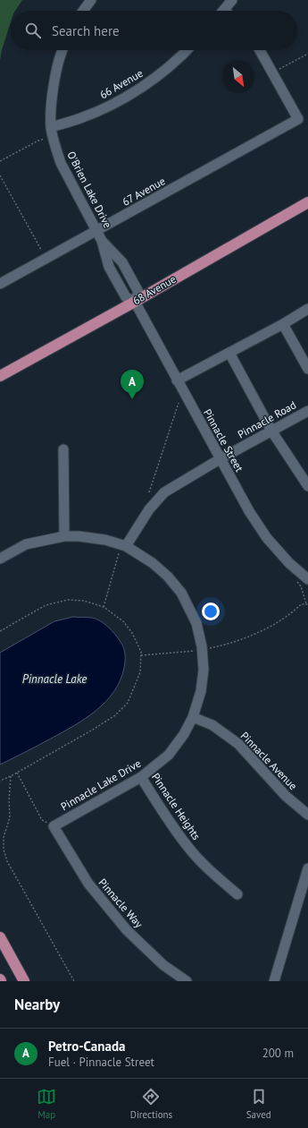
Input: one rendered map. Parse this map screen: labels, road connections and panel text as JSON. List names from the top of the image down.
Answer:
{
  "streets": {
    "main road": ["68 Avenue"],
    "street": [
      "66 Avenue",
      "O'Brien Lake Drive",
      "67 Avenue",
      "Pinnacle Road",
      "Pinnacle Street",
      "Pinnacle Avenue",
      "Pinnacle Lake Drive",
      "Pinnacle Heights",
      "Pinnacle Way"
    ]
  },
  "crossings": [
    ["66 Avenue", "O'Brien Lake Drive"],
    ["O'Brien Lake Drive", "67 Avenue"],
    ["O'Brien Lake Drive", "68 Avenue"],
    ["O'Brien Lake Drive", "Pinnacle Street"],
    ["68 Avenue", "Pinnacle Street"],
    ["Pinnacle Road", "Pinnacle Street"],
    ["Pinnacle Road", "Pinnacle Lake Drive"],
    ["Pinnacle Avenue", "Pinnacle Lake Drive"],
    ["Pinnacle Lake Drive", "Pinnacle Heights"],
    ["Pinnacle Lake Drive", "Pinnacle Way"]
  ],
  "water": ["Pinnacle Lake"],
  "north": "bottom right",
  "page": {
    "search": "Search here",
    "pins": "A",
    "heading": "Nearby",
    "list": [
      {
        "mark": "A",
        "name": "Petro-Canada",
        "note": "Fuel · Pinnacle Street",
        "value": "200 m"
      }
    ],
    "nav": ["Map", "Directions", "Saved"]
  }
}
